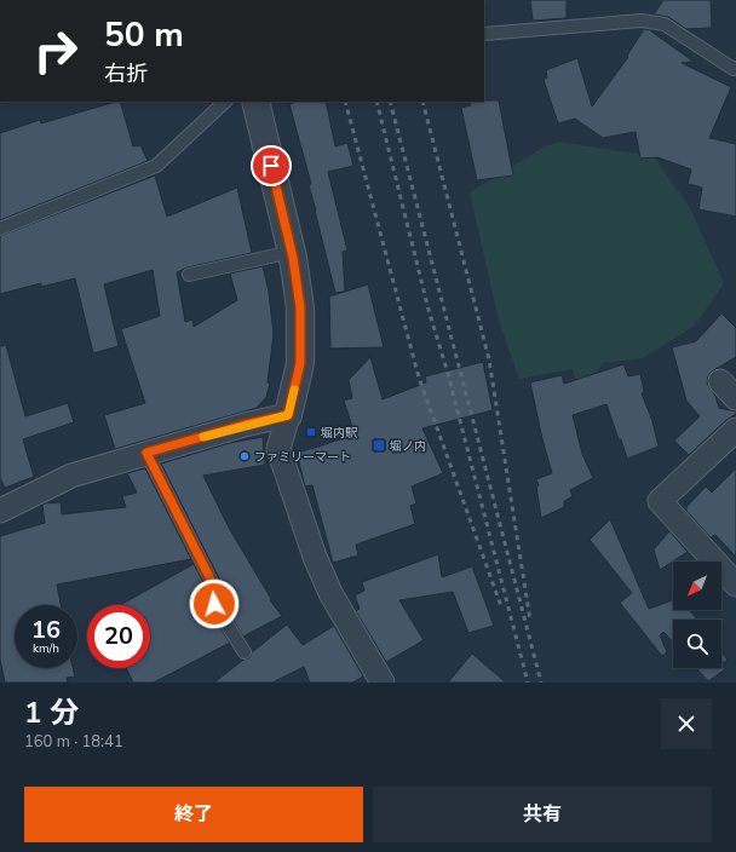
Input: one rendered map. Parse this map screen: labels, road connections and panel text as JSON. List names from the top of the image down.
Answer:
{
  "places": {
    "transit": ["堀内駅", "堀ノ内"],
    "other": ["ファミリーマート"]
  },
  "north": "bottom left",
  "page": {
    "turn": ["50 m", "右折"],
    "speed": "16 km/h",
    "limit": "20",
    "heading": ["1 分", "160 m · 18:41"],
    "buttons": ["終了", "共有"]
  }
}
